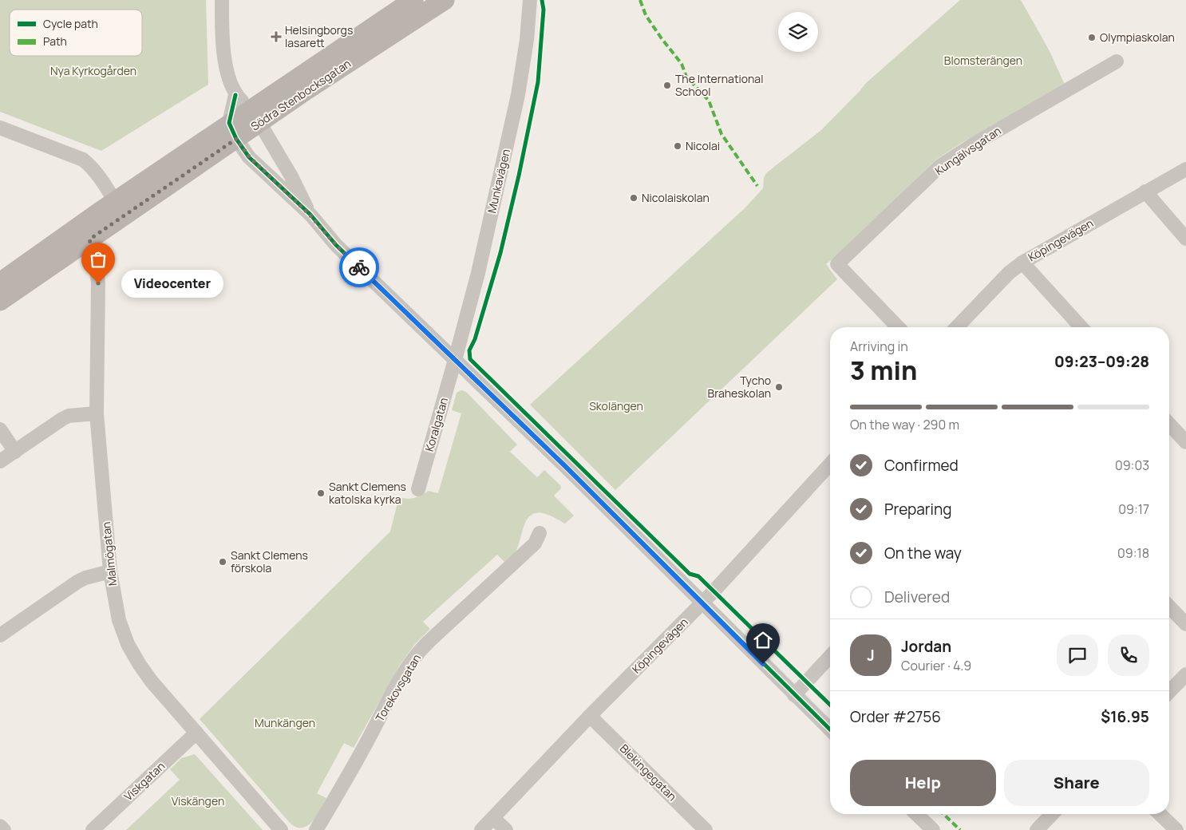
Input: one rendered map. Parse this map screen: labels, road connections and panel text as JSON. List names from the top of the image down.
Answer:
{
  "streets": {
    "main road": ["Södra Stenbocksgatan"],
    "street": [
      "Kungälvsgatan",
      "Munkavägen",
      "Köpingevägen",
      "Koralgatan",
      "Malmögatan",
      "Torekovsgatan",
      "Blekingegatan",
      "Viskgatan"
    ]
  },
  "crossings": [
    ["Södra Stenbocksgatan", "Malmögatan"],
    ["Munkavägen", "Koralgatan"],
    ["Köpingevägen", "Blekingegatan"],
    ["Malmögatan", "Viskgatan"]
  ],
  "parks": [
    "Blomsterängen",
    "Nya Kyrkogården",
    "Skolängen",
    "Munkängen",
    "Viskängen"
  ],
  "places": {
    "health": ["Helsingborgs lasarett"],
    "other": [
      "Olympiaskolan",
      "The International School",
      "Nicolai",
      "Nicolaiskolan",
      "Videocenter",
      "Tycho Braheskolan",
      "Sankt Clemens katolska kyrka",
      "Sankt Clemens förskola"
    ]
  },
  "legend": ["Cycle path", "Path"],
  "page": {
    "bubble": "Videocenter",
    "heading": ["3 min", "Arriving in", "09:23–09:28"],
    "panel": [
      "Jordan",
      "Courier · 4.9",
      "Order #2756",
      "$16.95"
    ],
    "bar": "On the way · 290 m",
    "list": [
      ["Confirmed", "09:03"],
      ["Preparing", "09:17"],
      ["On the way", "09:18"],
      "Delivered"
    ],
    "round": "J",
    "buttons": ["Help", "Share"]
  }
}
